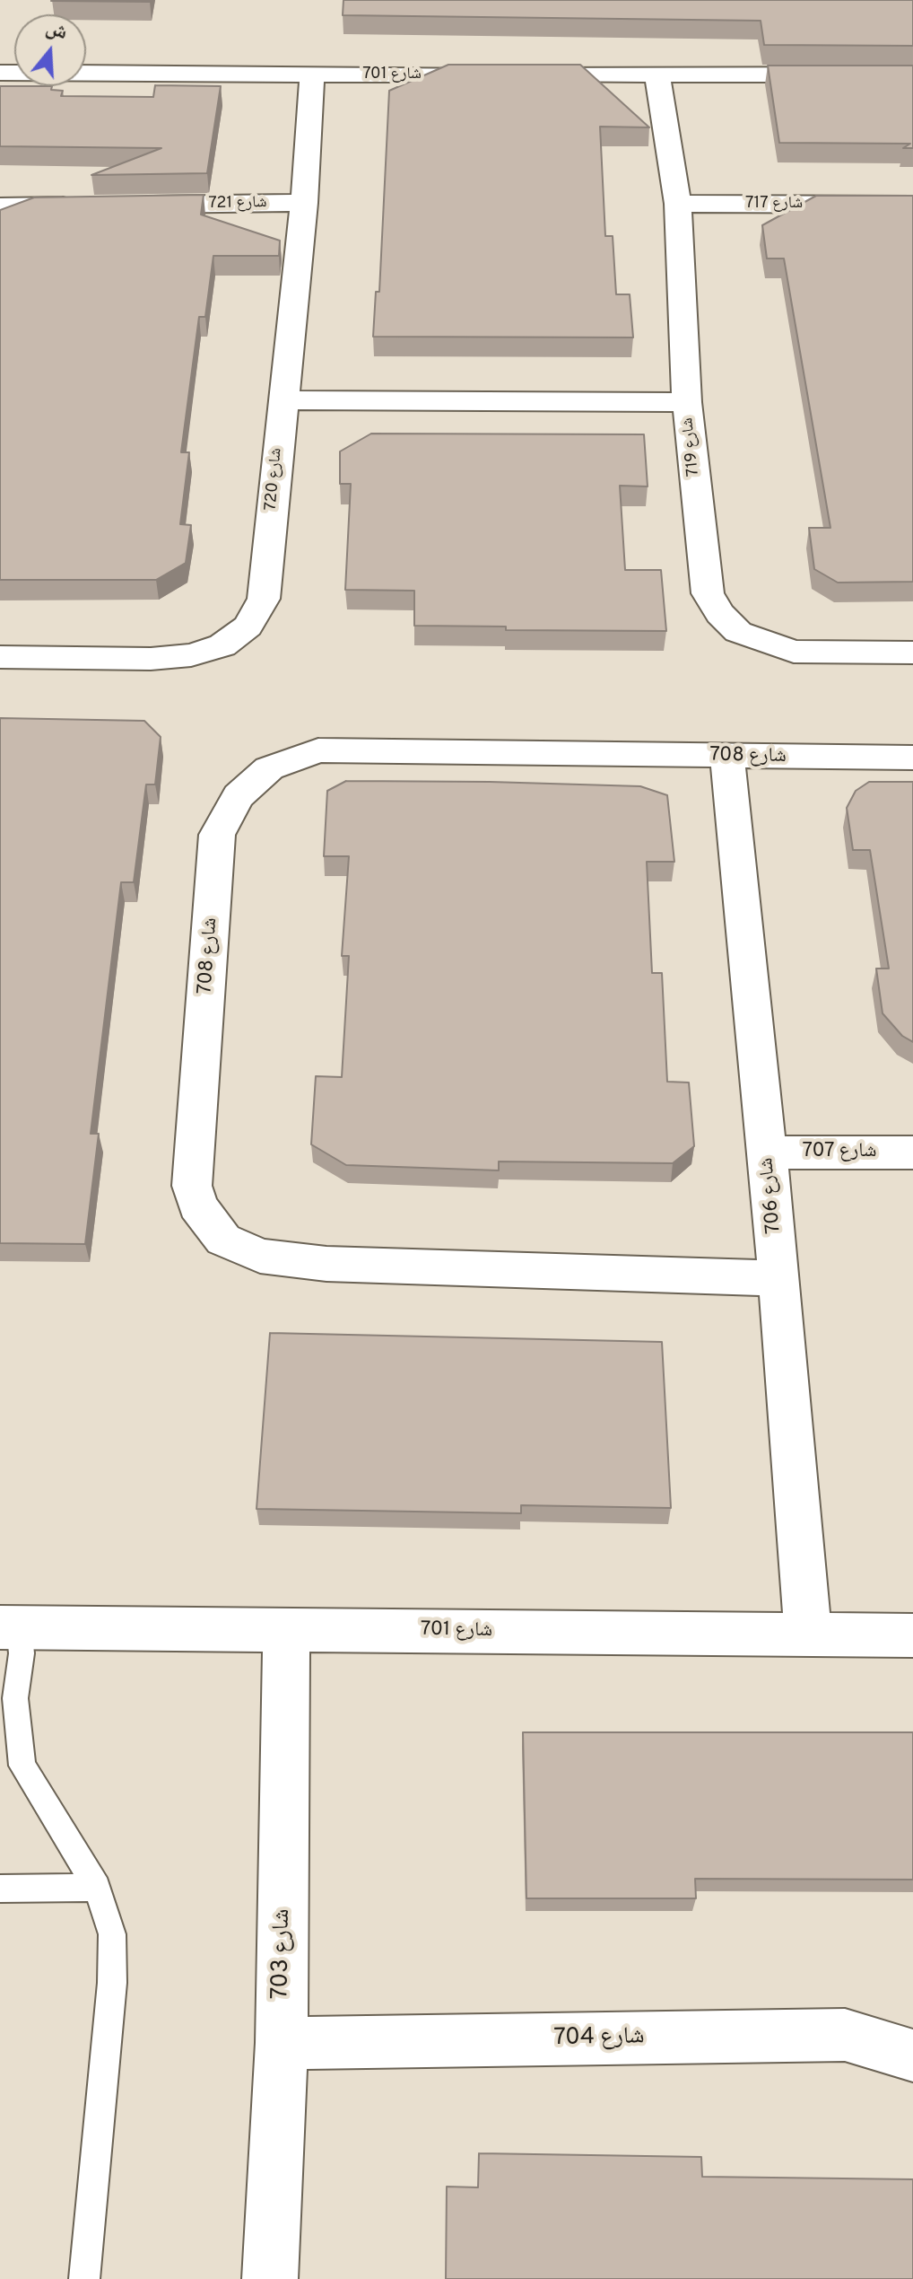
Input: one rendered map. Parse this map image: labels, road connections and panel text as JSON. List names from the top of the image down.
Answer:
{
  "streets": {
    "street": [
      "شارع 701",
      "شارع 721",
      "شارع 717",
      "شارع 719",
      "شارع 720",
      "شارع 708",
      "شارع 707",
      "شارع 706",
      "شارع 703",
      "شارع 704"
    ]
  },
  "crossings": [
    ["شارع 701", "شارع 719"],
    ["شارع 701", "شارع 720"],
    ["شارع 701", "شارع 706"],
    ["شارع 701", "شارع 703"],
    ["شارع 721", "شارع 720"],
    ["شارع 717", "شارع 719"],
    ["شارع 708", "شارع 706"],
    ["شارع 707", "شارع 706"],
    ["شارع 703", "شارع 704"]
  ],
  "north": "top"
}
